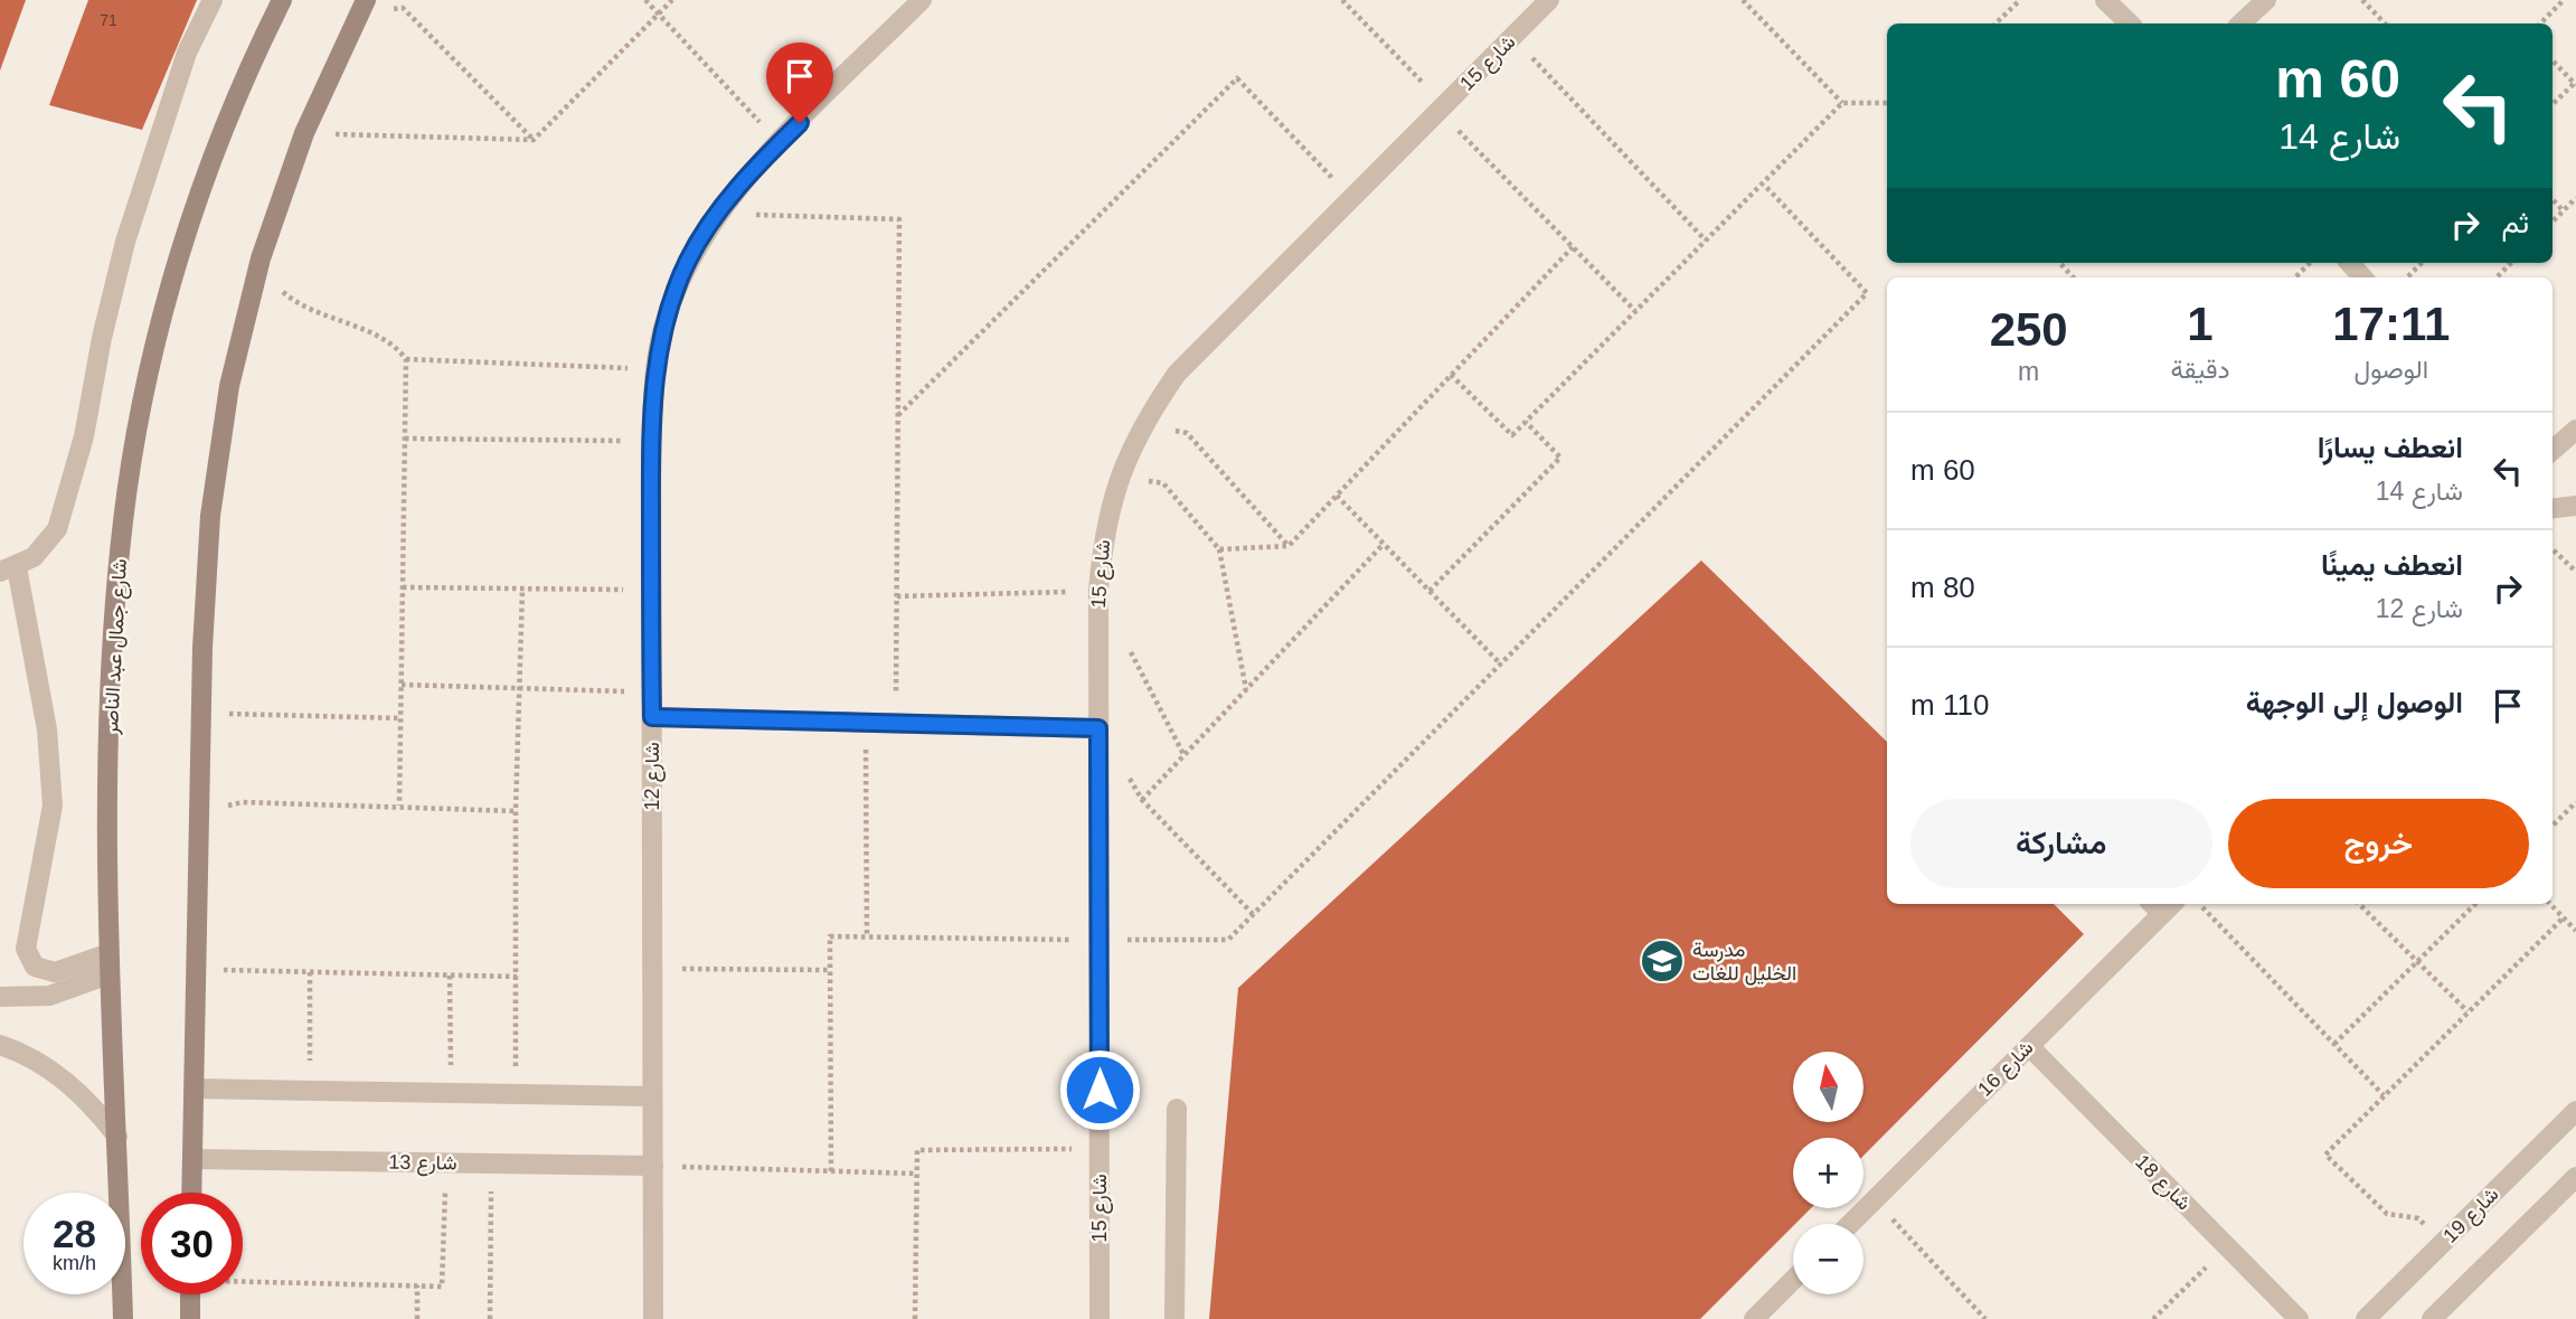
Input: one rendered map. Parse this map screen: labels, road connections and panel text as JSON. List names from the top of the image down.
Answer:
{
  "streets": {
    "main road": ["شارع جمال عبد الناصر"],
    "street": [
      "شارع 15",
      "شارع 12",
      "شارع 16",
      "شارع 13",
      "شارع 18",
      "شارع 19"
    ]
  },
  "crossings": [
    ["شارع 12", "شارع 13"],
    ["شارع 16", "شارع 18"]
  ],
  "places": {
    "school or university": ["مدرسة الخليل للغات"]
  },
  "house_numbers": ["71"],
  "north": "top",
  "page": {
    "turn": ["60 m", "شارع 14"],
    "then": "ثم",
    "eta": [
      "17:11",
      "الوصول",
      "1",
      "دقيقة",
      "250",
      "m"
    ],
    "list": [
      {
        "name": "انعطف يسارًا",
        "note": "شارع 14",
        "value": "60 m"
      },
      {
        "name": "انعطف يمينًا",
        "note": "شارع 12",
        "value": "80 m"
      },
      {
        "name": "الوصول إلى الوجهة",
        "value": "110 m"
      }
    ],
    "buttons": ["خروج", "مشاركة"],
    "map_buttons": ["+", "−"],
    "speed": "28 km/h",
    "limit": "30"
  }
}
